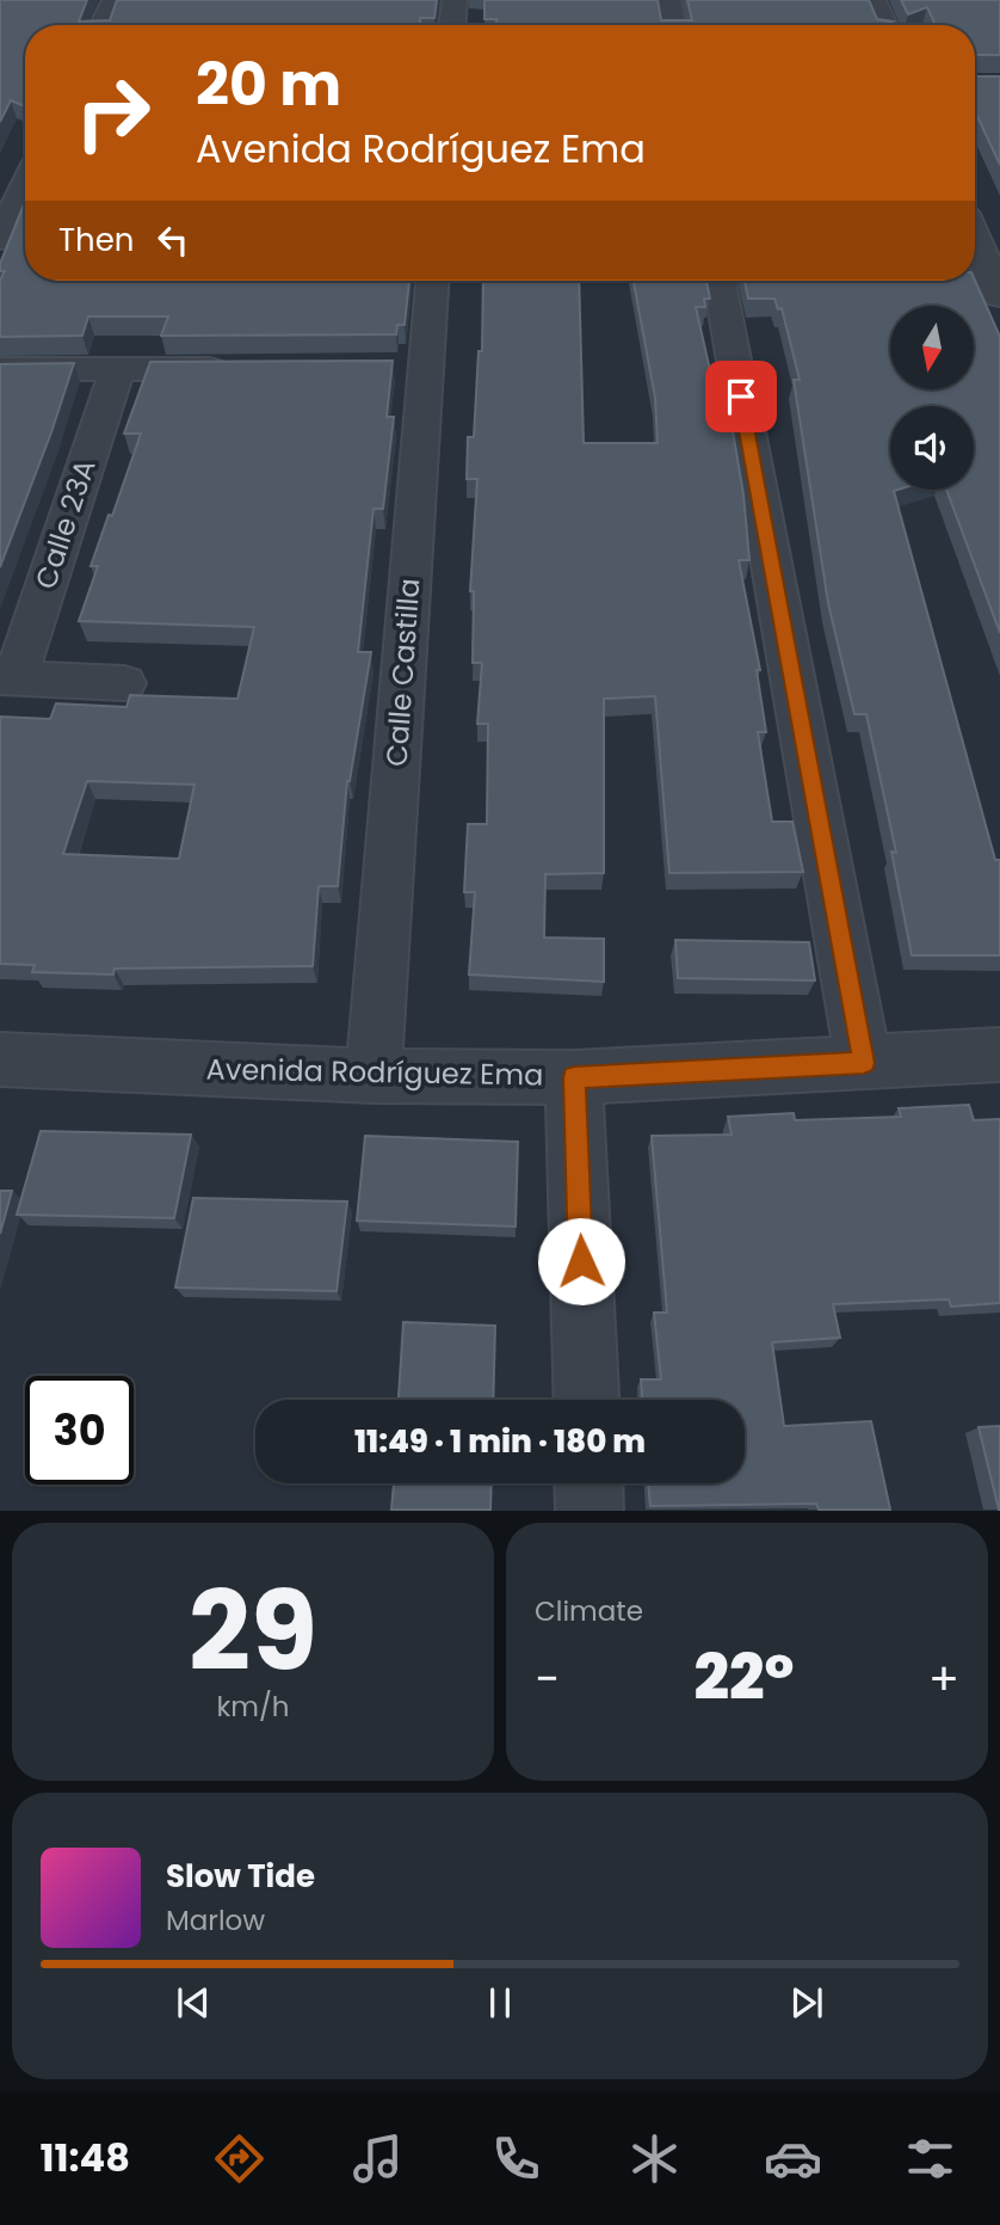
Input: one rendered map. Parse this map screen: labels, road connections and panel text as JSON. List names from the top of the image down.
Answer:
{
  "streets": {
    "street": ["Calle 23A", "Calle Castilla", "Avenida Rodríguez Ema"]
  },
  "crossings": [
    ["Calle Castilla", "Avenida Rodríguez Ema"]
  ],
  "north": "bottom",
  "page": {
    "turn": ["20 m", "Avenida Rodríguez Ema"],
    "then": "Then",
    "limit": "30",
    "trip": "11:49 · 1 min · 180 m",
    "tile": [
      ["29", "km/h"],
      "Climate"
    ],
    "heat": ["−", "22°", "+"],
    "song": ["Slow Tide", "Marlow"],
    "tabs": "11:48"
  }
}
